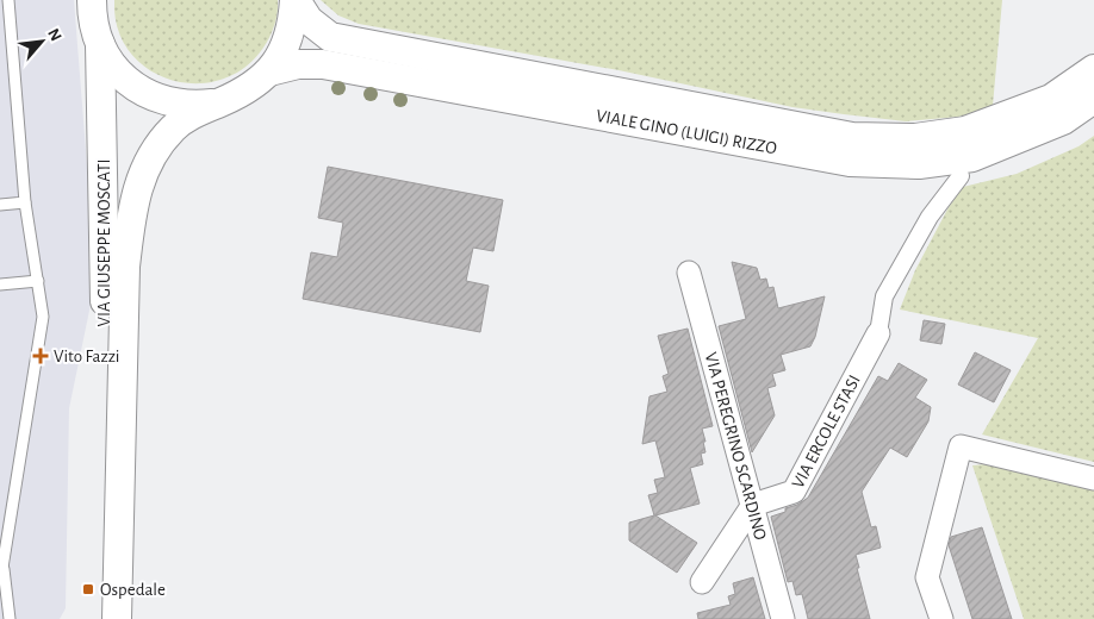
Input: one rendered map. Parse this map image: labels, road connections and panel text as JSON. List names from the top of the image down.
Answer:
{
  "streets": {
    "street": [
      "VIALE GINO (LUIGI) RIZZO",
      "VIA GIUSEPPE MOSCATI",
      "VIA ERCOLE STASI",
      "VIA PEREGRINO SCARDINO"
    ]
  },
  "crossings": [
    ["VIALE GINO (LUIGI) RIZZO", "VIA GIUSEPPE MOSCATI"],
    ["VIA ERCOLE STASI", "VIA PEREGRINO SCARDINO"]
  ],
  "places": {
    "health": ["Vito Fazzi"],
    "transit": ["Ospedale"]
  },
  "north": "top right"
}
